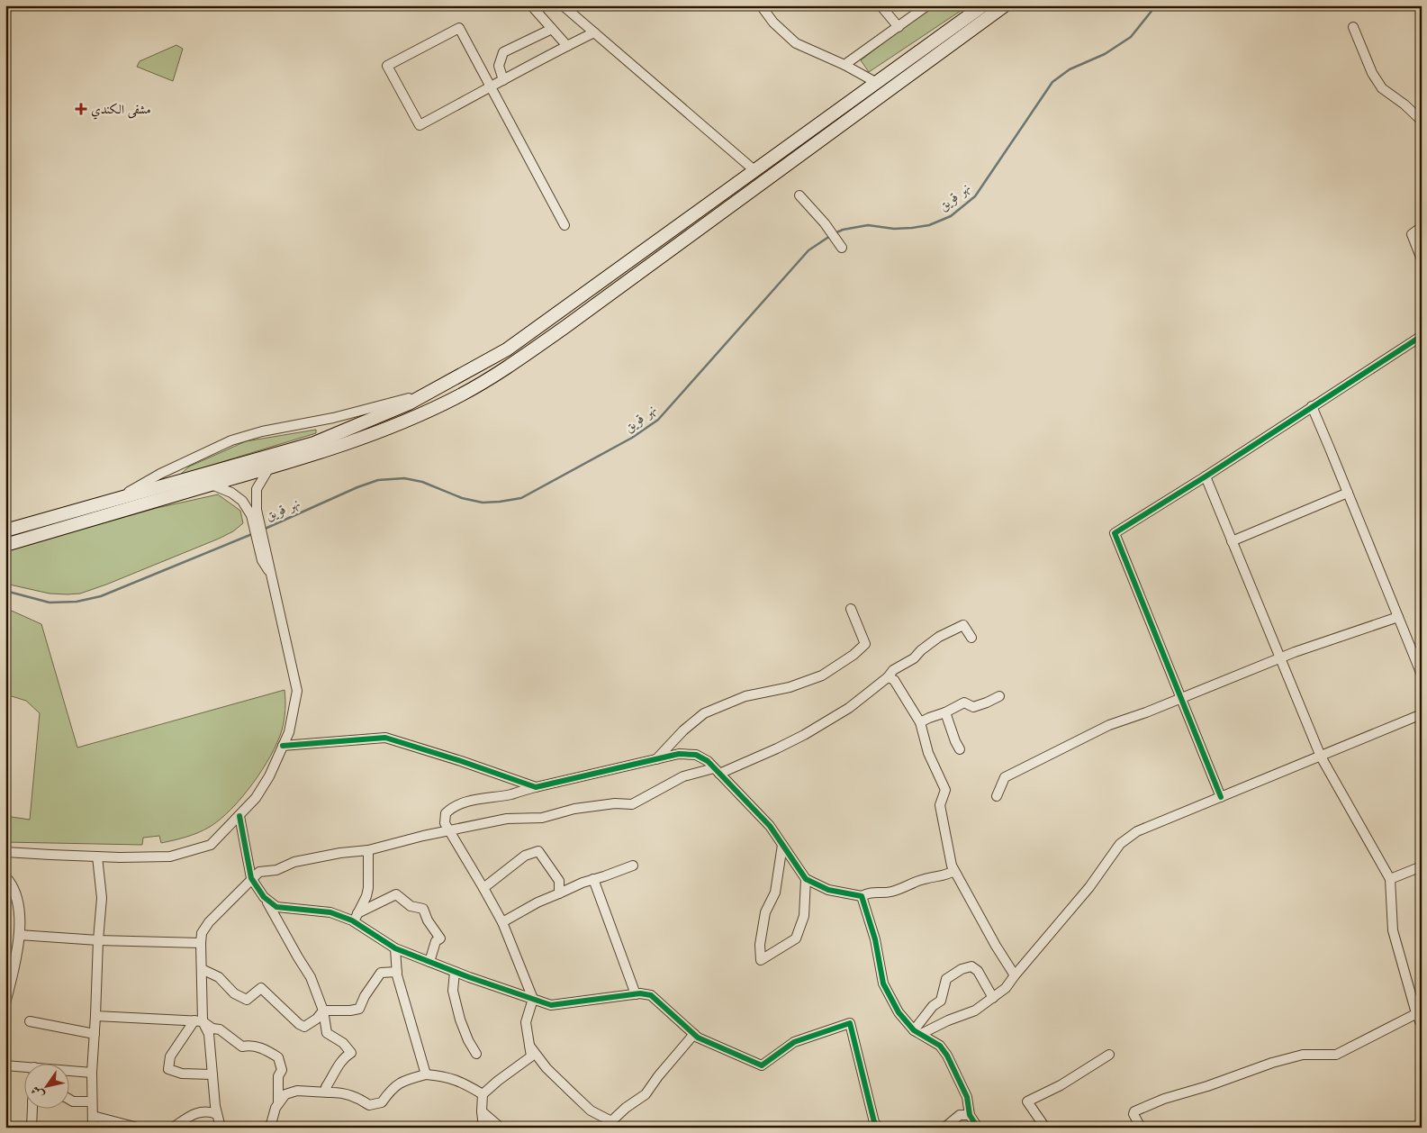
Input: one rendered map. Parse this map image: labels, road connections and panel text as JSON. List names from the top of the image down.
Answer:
{
  "water": ["نهر قويق"],
  "places": {
    "health": ["مشفى الكندي"]
  },
  "north": "bottom left"
}
